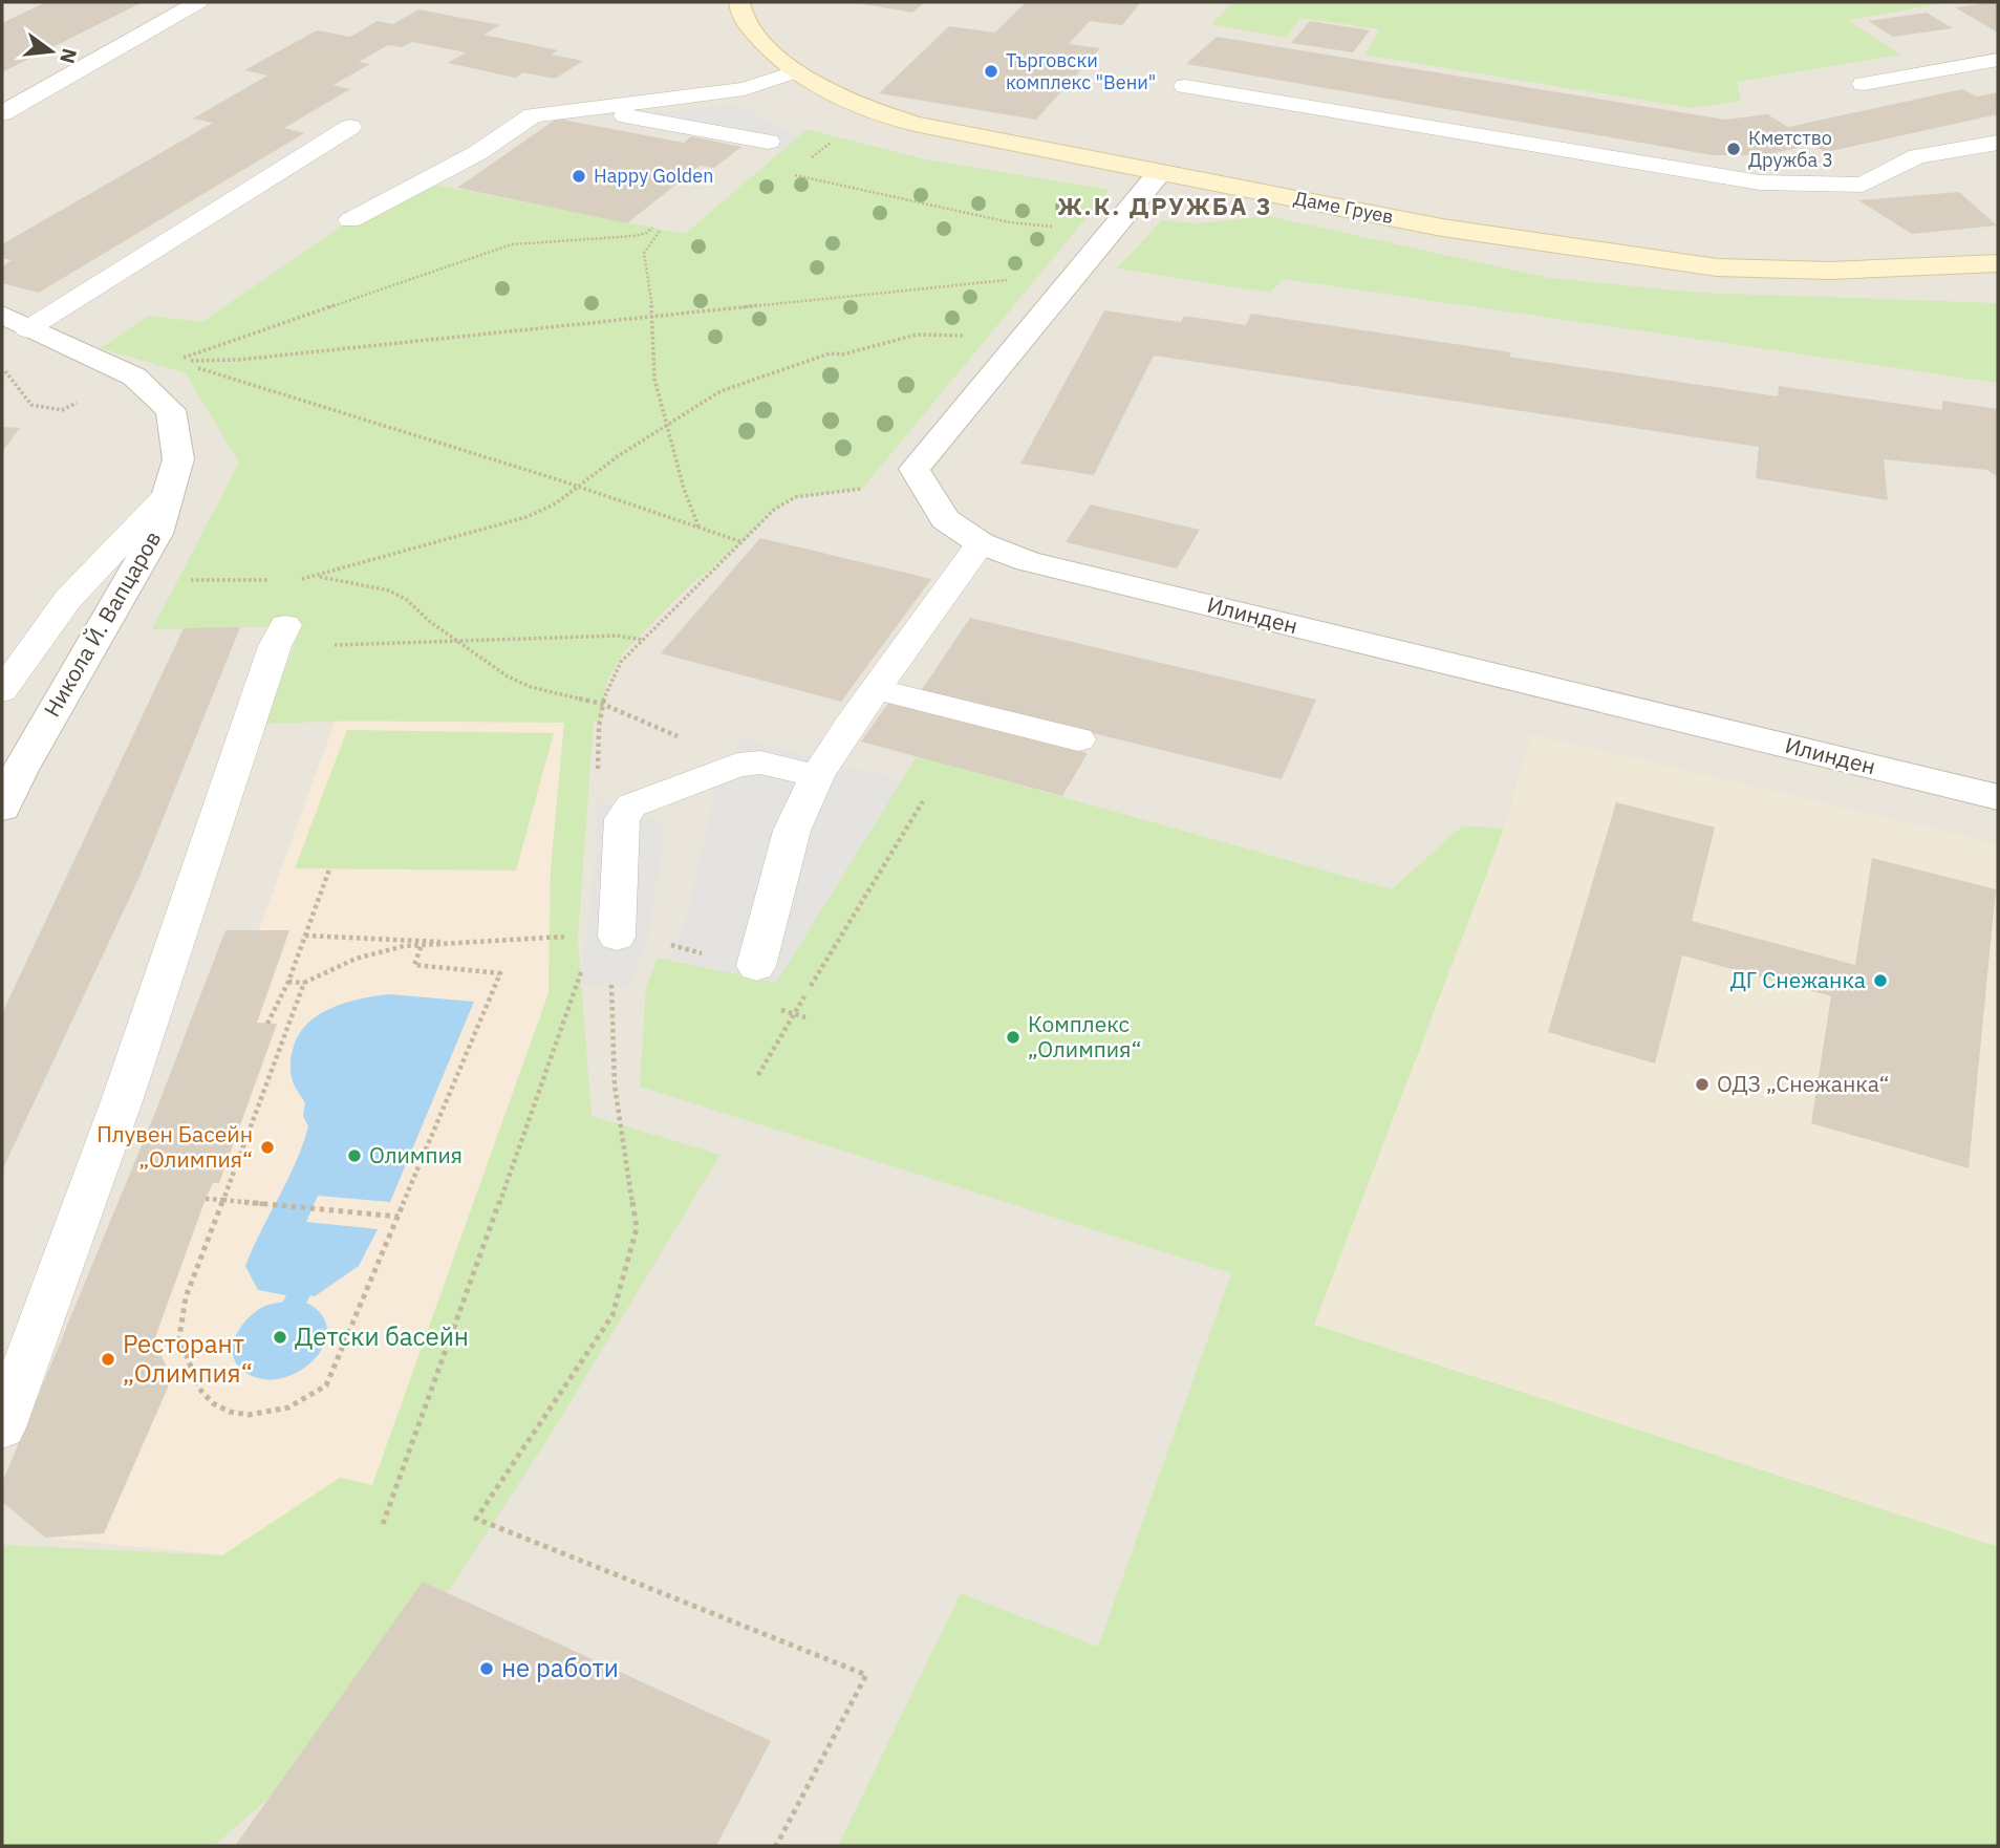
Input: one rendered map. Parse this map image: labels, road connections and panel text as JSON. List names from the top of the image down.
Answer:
{
  "streets": {
    "main road": ["Даме Груев"],
    "street": ["Илинден", "Никола Й. Вапцаров"]
  },
  "crossings": [
    ["Даме Груев", "Илинден"]
  ],
  "districts": ["Ж.К. ДРУЖБА 3"],
  "places": [
    "Търговски комплекс \"Вени\"",
    "Кметство Дружба 3",
    "Happy Golden",
    "ДГ Снежанка",
    "Комплекс „Олимпия“",
    "ОДЗ „Снежанка“",
    "Плувен Басейн „Олимпия“",
    "Олимпия",
    "Детски басейн",
    "Ресторант „Олимпия“",
    "не работи"
  ],
  "north": "right"
}
